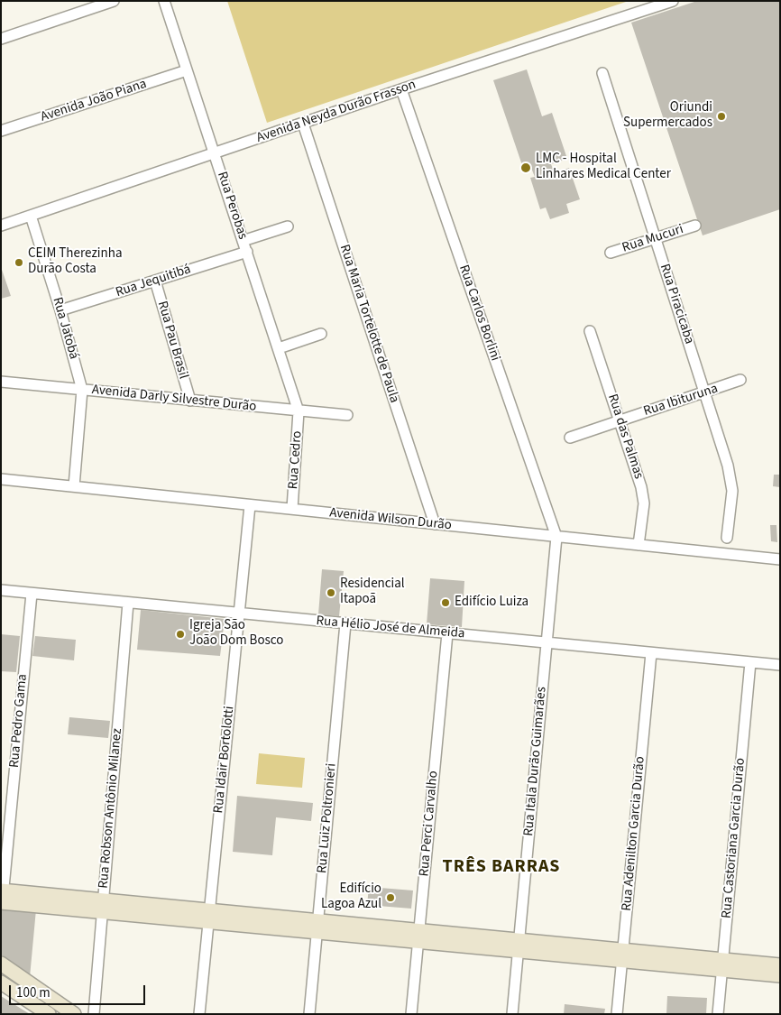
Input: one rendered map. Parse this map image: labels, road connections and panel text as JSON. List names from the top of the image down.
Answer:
{
  "streets": {
    "street": [
      "Avenida João Piana",
      "Avenida Neyda Durão Frasson",
      "Rua Perobas",
      "Rua Mucuri",
      "Rua Jequitibá",
      "Rua Piracicaba",
      "Rua Carlos Borlini",
      "Rua Maria Tortelotte de Paula",
      "Rua Jatobá",
      "Rua Pau Brasil",
      "Avenida Darly Silvestre Durão",
      "Rua Ibituruna",
      "Rua das Palmas",
      "Rua Cedro",
      "Avenida Wilson Durão",
      "Rua Hélio José de Almeida",
      "Rua Pedro Gama",
      "Rua Idair Bortolotti",
      "Rua Itala Durão Guimarães",
      "Rua Robson Antônio Milanez",
      "Rua Luiz Poltronieri",
      "Rua Perci Carvalho",
      "Rua Adenilton Garcia Durão",
      "Rua Castoriana Garcia Durão"
    ]
  },
  "crossings": [
    ["Avenida João Piana", "Rua Perobas"],
    ["Avenida Neyda Durão Frasson", "Rua Perobas"],
    ["Avenida Neyda Durão Frasson", "Rua Carlos Borlini"],
    ["Avenida Neyda Durão Frasson", "Rua Maria Tortelotte de Paula"],
    ["Avenida Neyda Durão Frasson", "Rua Jatobá"],
    ["Rua Perobas", "Rua Jequitibá"],
    ["Rua Perobas", "Avenida Darly Silvestre Durão"],
    ["Rua Perobas", "Rua Cedro"],
    ["Rua Mucuri", "Rua Piracicaba"],
    ["Rua Jequitibá", "Rua Jatobá"],
    ["Rua Jequitibá", "Rua Pau Brasil"],
    ["Rua Piracicaba", "Rua Ibituruna"],
    ["Rua Carlos Borlini", "Avenida Wilson Durão"],
    ["Rua Carlos Borlini", "Rua Itala Durão Guimarães"],
    ["Rua Maria Tortelotte de Paula", "Avenida Wilson Durão"],
    ["Rua Jatobá", "Avenida Darly Silvestre Durão"],
    ["Rua Pau Brasil", "Avenida Darly Silvestre Durão"],
    ["Avenida Darly Silvestre Durão", "Rua Cedro"],
    ["Rua Ibituruna", "Rua das Palmas"],
    ["Rua das Palmas", "Avenida Wilson Durão"],
    ["Rua Cedro", "Avenida Wilson Durão"],
    ["Avenida Wilson Durão", "Rua Idair Bortolotti"],
    ["Avenida Wilson Durão", "Rua Itala Durão Guimarães"],
    ["Rua Hélio José de Almeida", "Rua Pedro Gama"],
    ["Rua Hélio José de Almeida", "Rua Idair Bortolotti"],
    ["Rua Hélio José de Almeida", "Rua Itala Durão Guimarães"],
    ["Rua Hélio José de Almeida", "Rua Robson Antônio Milanez"],
    ["Rua Hélio José de Almeida", "Rua Luiz Poltronieri"],
    ["Rua Hélio José de Almeida", "Rua Perci Carvalho"],
    ["Rua Hélio José de Almeida", "Rua Adenilton Garcia Durão"],
    ["Rua Hélio José de Almeida", "Rua Castoriana Garcia Durão"]
  ],
  "districts": ["TRÊS BARRAS"],
  "places": [
    "Oriundi Supermercados",
    "LMC - Hospital Linhares Medical Center",
    "CEIM Therezinha Durão Costa",
    "Residencial Itapoã",
    "Edifício Luiza",
    "Igreja São João Dom Bosco",
    "Edifício Lagoa Azul"
  ],
  "scale_bar": "100 m"
}
